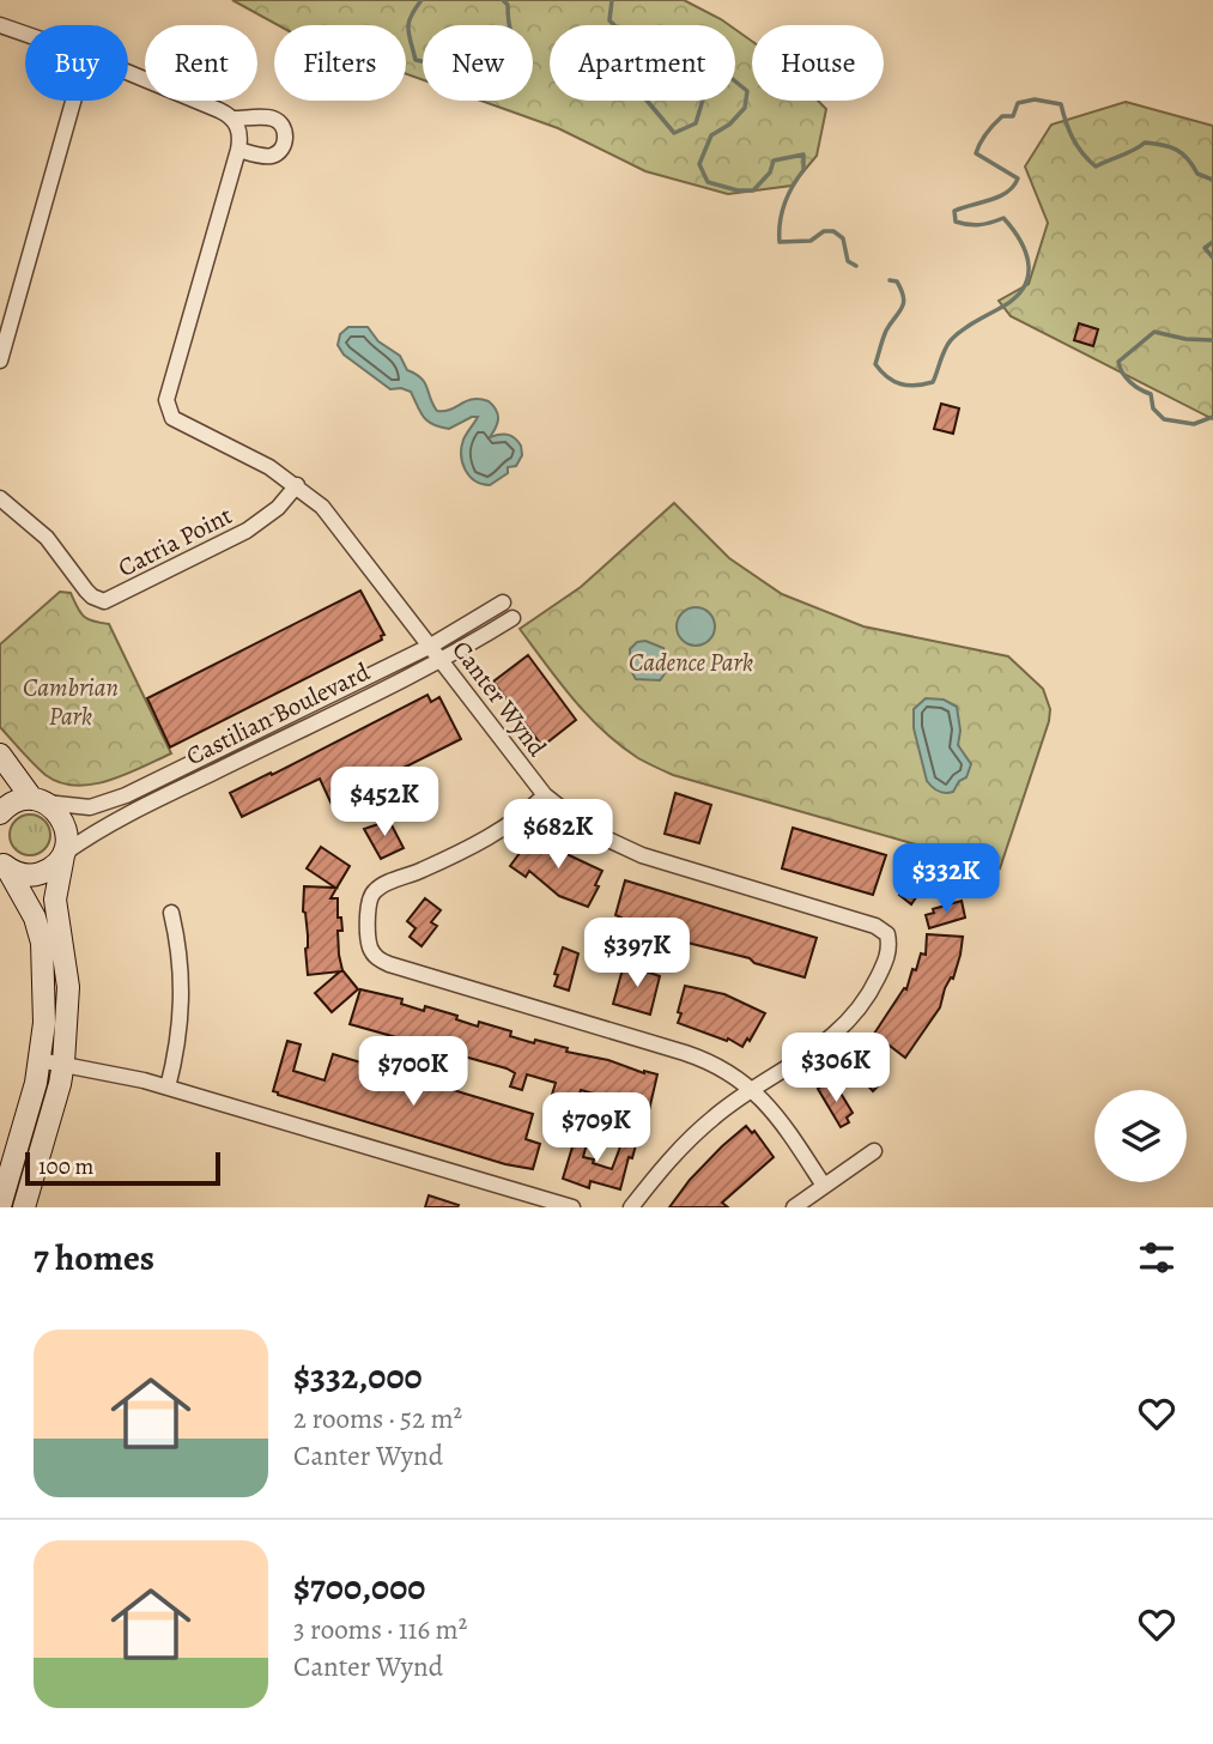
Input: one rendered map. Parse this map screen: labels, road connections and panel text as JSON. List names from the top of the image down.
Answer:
{
  "streets": {
    "street": ["Catria Point", "Canter Wynd", "Castilian Boulevard"]
  },
  "crossings": [
    ["Catria Point", "Canter Wynd"],
    ["Canter Wynd", "Castilian Boulevard"]
  ],
  "parks": ["Cadence Park", "Cambrian Park"],
  "scale_bar": "100 m",
  "page": {
    "chip": [
      "Buy",
      "Rent",
      "Filters",
      "New",
      "Apartment",
      "House"
    ],
    "price": [
      "$452K",
      "$682K",
      "$332K",
      "$397K",
      "$306K",
      "$700K",
      "$709K"
    ],
    "scale": "100 m",
    "heading": "7 homes",
    "list": [
      {
        "name": "$332,000",
        "note": "2 rooms · 52 m² · Canter Wynd"
      },
      {
        "name": "$700,000",
        "note": "3 rooms · 116 m² · Canter Wynd"
      }
    ]
  }
}
